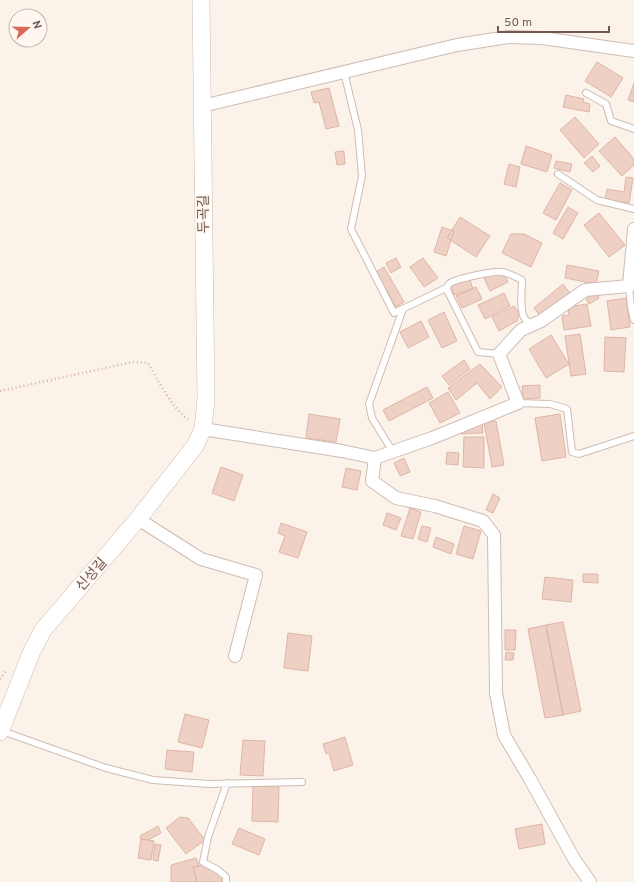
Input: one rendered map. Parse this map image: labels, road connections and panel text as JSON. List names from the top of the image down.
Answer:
{
  "streets": {
    "street": ["두곡길", "신성길"]
  },
  "crossings": [
    ["두곡길", "신성길"]
  ],
  "scale_bar": "50 m",
  "north": "right"
}
